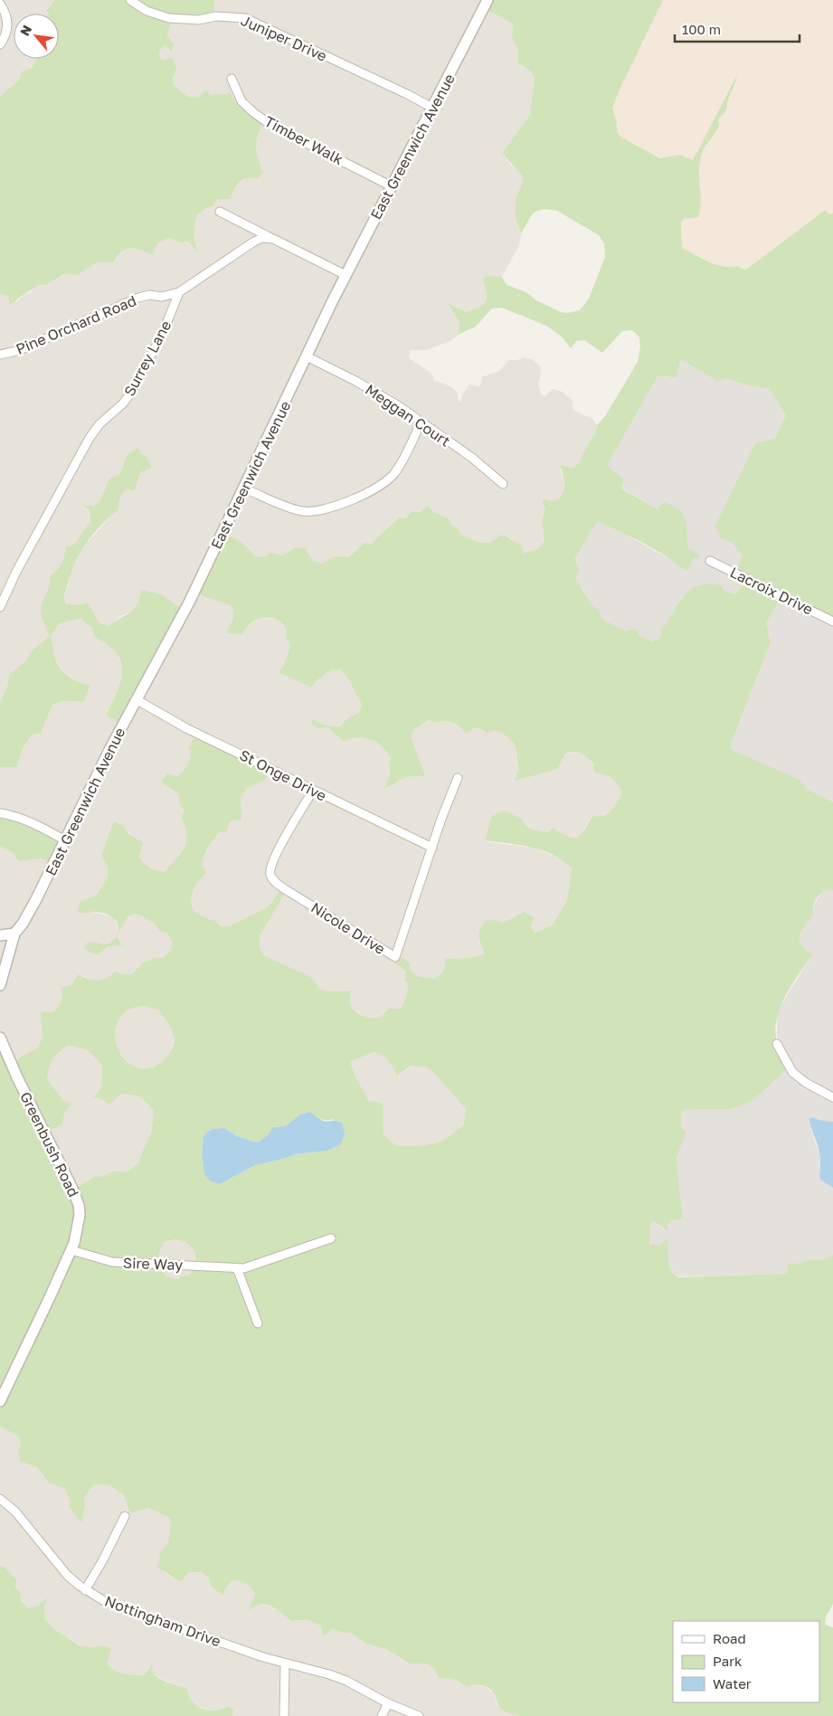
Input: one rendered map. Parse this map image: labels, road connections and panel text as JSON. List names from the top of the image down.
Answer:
{
  "streets": {
    "street": [
      "Juniper Drive",
      "Timber Walk",
      "East Greenwich Avenue",
      "Pine Orchard Road",
      "Surrey Lane",
      "Meggan Court",
      "Lacroix Drive",
      "St Onge Drive",
      "Nicole Drive",
      "Greenbush Road",
      "Sire Way",
      "Nottingham Drive"
    ]
  },
  "crossings": [
    ["Juniper Drive", "East Greenwich Avenue"],
    ["Timber Walk", "East Greenwich Avenue"],
    ["East Greenwich Avenue", "Meggan Court"],
    ["East Greenwich Avenue", "St Onge Drive"],
    ["Pine Orchard Road", "Surrey Lane"],
    ["St Onge Drive", "Nicole Drive"],
    ["Greenbush Road", "Sire Way"]
  ],
  "legend": ["Road", "Park", "Water"],
  "scale_bar": "100 m",
  "north": "top left"
}
